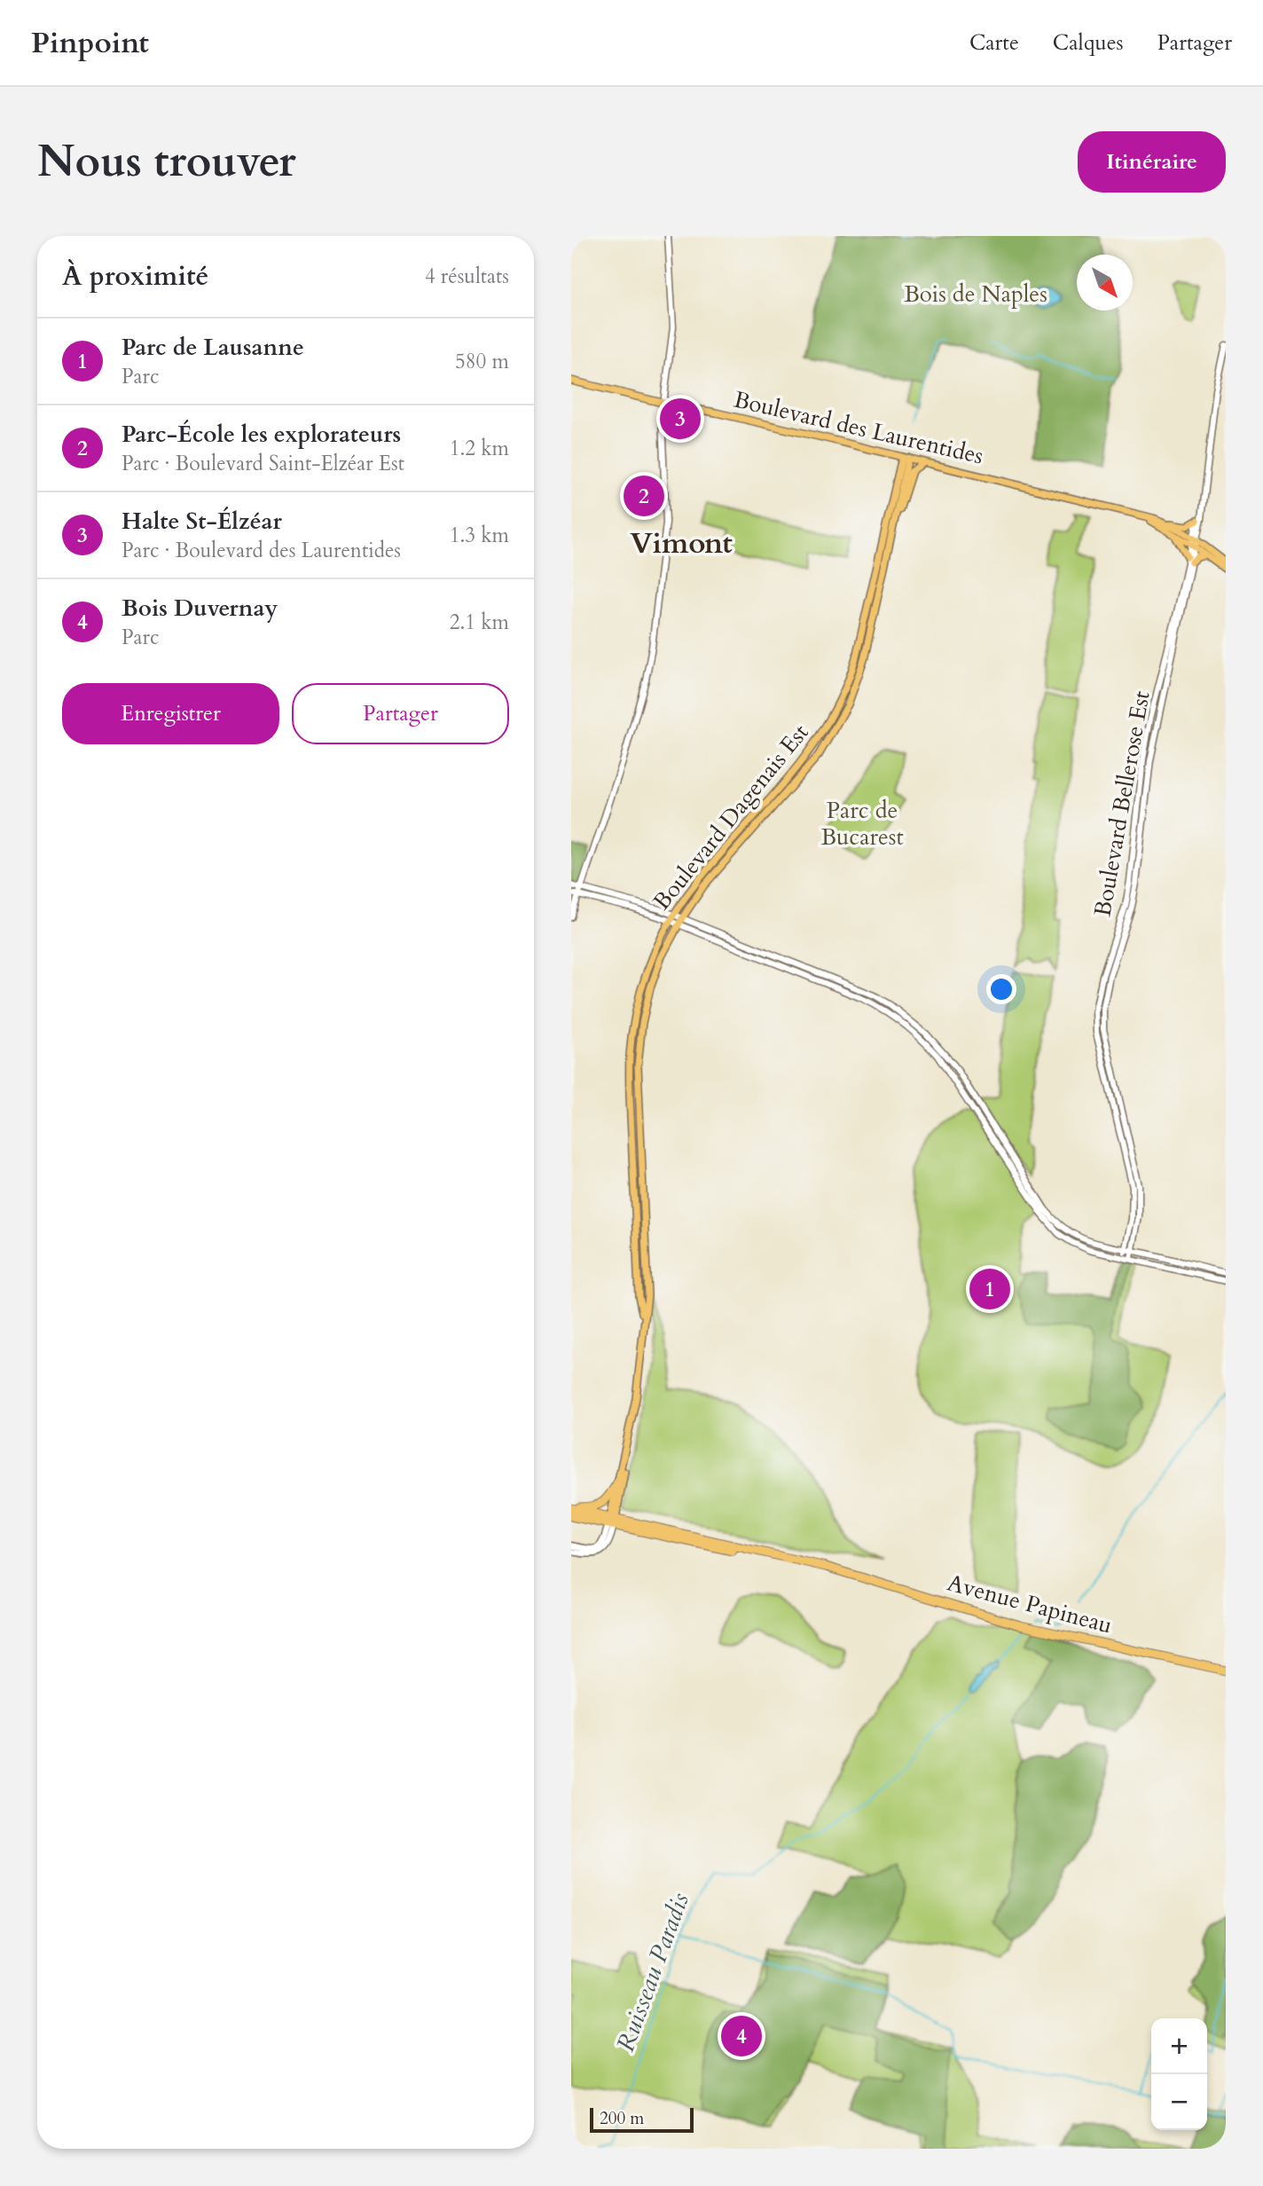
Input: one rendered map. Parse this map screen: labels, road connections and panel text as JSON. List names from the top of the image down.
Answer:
{
  "streets": {
    "highway": ["Avenue Papineau"],
    "main road": ["Boulevard des Laurentides", "Boulevard Dagenais Est"],
    "street": ["Boulevard Bellerose Est"]
  },
  "crossings": [
    ["Boulevard des Laurentides", "Boulevard Bellerose Est"],
    ["Boulevard des Laurentides", "Boulevard Dagenais Est"],
    ["Boulevard Dagenais Est", "Avenue Papineau"]
  ],
  "districts": ["Vimont"],
  "water": ["Ruisseau Paradis"],
  "parks": ["Bois de Naples", "Parc de Bucarest"],
  "scale_bar": "200 m",
  "north": "bottom right",
  "page": {
    "header": "Pinpoint",
    "nav": ["Carte", "Calques", "Partager"],
    "buttons": [
      "Itinéraire",
      ["Enregistrer", "Partager"]
    ],
    "title": "Nous trouver",
    "heading": ["À proximité", "4 résultats"],
    "list": [
      {
        "mark": "1",
        "name": "Parc de Lausanne",
        "note": "Parc",
        "value": "580 m"
      },
      {
        "mark": "2",
        "name": "Parc-École les explorateurs",
        "note": "Parc · Boulevard Saint-Elzéar Est",
        "value": "1.2 km"
      },
      {
        "mark": "3",
        "name": "Halte St-Élzéar",
        "note": "Parc · Boulevard des Laurentides",
        "value": "1.3 km"
      },
      {
        "mark": "4",
        "name": "Bois Duvernay",
        "note": "Parc",
        "value": "2.1 km"
      }
    ],
    "pins": [
      "3",
      "2",
      "1",
      "4"
    ],
    "map_buttons": ["+", "−"],
    "scale": "200 m"
  }
}
